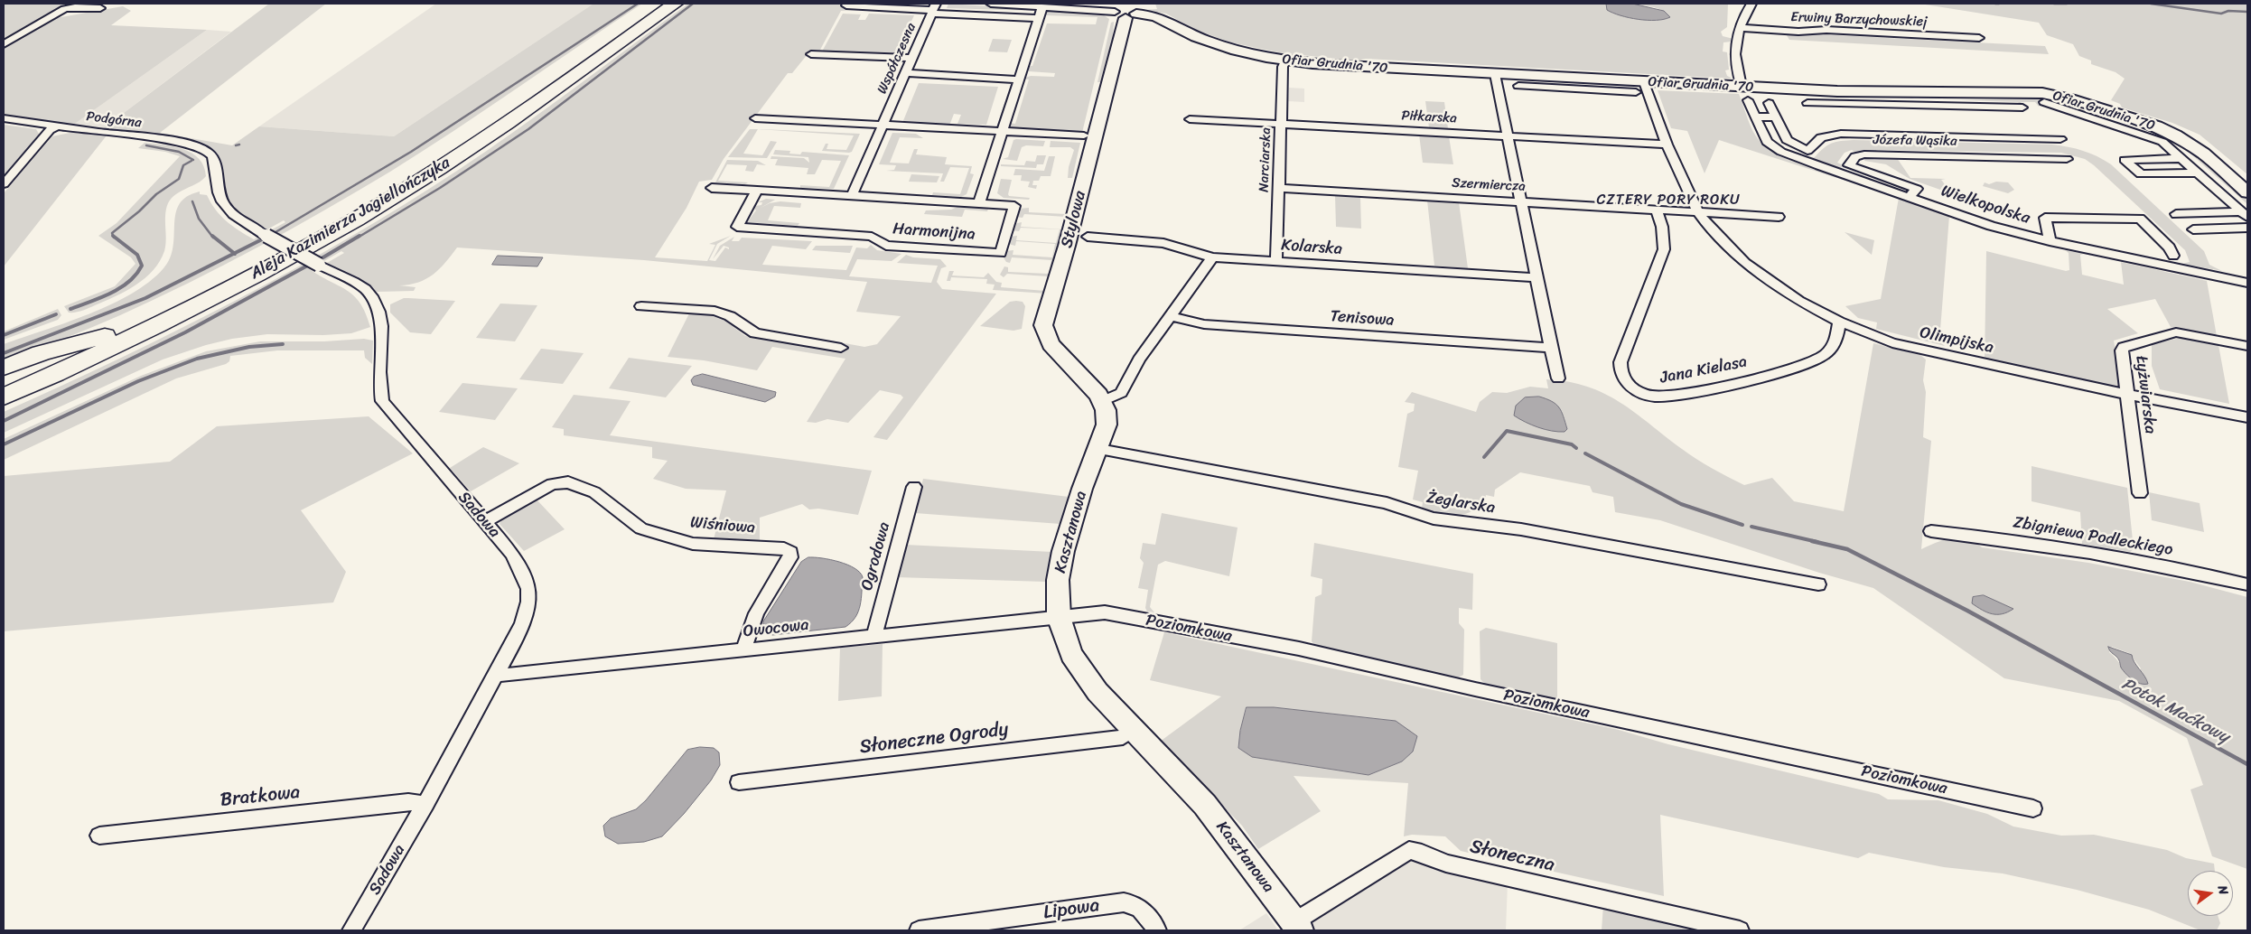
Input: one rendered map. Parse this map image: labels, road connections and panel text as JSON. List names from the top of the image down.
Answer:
{
  "streets": {
    "highway": ["Aleja Kazimierza Jagiellończyka"],
    "street": [
      "Erwiny Barzychowskiej",
      "Współczesna",
      "Ofiar Grudnia '70",
      "Piłkarska",
      "Podgórna",
      "Józefa Wąsika",
      "Narciarska",
      "Szermiercza",
      "Wielkopolska",
      "Stylowa",
      "Harmonijna",
      "Kolarska",
      "Tenisowa",
      "Olimpijska",
      "Jana Kielasa",
      "Łyżwiarska",
      "Żeglarska",
      "Sadowa",
      "Wiśniowa",
      "Kasztanowa",
      "Zbigniewa Podleckiego",
      "Ogrodowa",
      "Owocowa",
      "Poziomkowa",
      "Słoneczne Ogrody",
      "Bratkowa",
      "Słoneczna",
      "Lipowa"
    ]
  },
  "crossings": [
    ["Erwiny Barzychowskiej", "Wielkopolska"],
    ["Ofiar Grudnia '70", "Narciarska"],
    ["Ofiar Grudnia '70", "Wielkopolska"],
    ["Ofiar Grudnia '70", "Stylowa"],
    ["Ofiar Grudnia '70", "Olimpijska"],
    ["Piłkarska", "Narciarska"],
    ["Piłkarska", "Olimpijska"],
    ["Podgórna", "Sadowa"],
    ["Józefa Wąsika", "Wielkopolska"],
    ["Narciarska", "Szermiercza"],
    ["Narciarska", "Kolarska"],
    ["Szermiercza", "Olimpijska"],
    ["Szermiercza", "Jana Kielasa"],
    ["Stylowa", "Kasztanowa"],
    ["Olimpijska", "Jana Kielasa"],
    ["Olimpijska", "Łyżwiarska"],
    ["Żeglarska", "Kasztanowa"],
    ["Sadowa", "Wiśniowa"],
    ["Sadowa", "Owocowa"],
    ["Sadowa", "Bratkowa"],
    ["Wiśniowa", "Owocowa"],
    ["Kasztanowa", "Owocowa"],
    ["Kasztanowa", "Poziomkowa"],
    ["Kasztanowa", "Słoneczne Ogrody"],
    ["Kasztanowa", "Słoneczna"],
    ["Ogrodowa", "Owocowa"],
    ["Owocowa", "Poziomkowa"]
  ],
  "districts": ["CZTERY PORY ROKU"],
  "water": ["Potok Maćkowy"],
  "north": "right"
}
